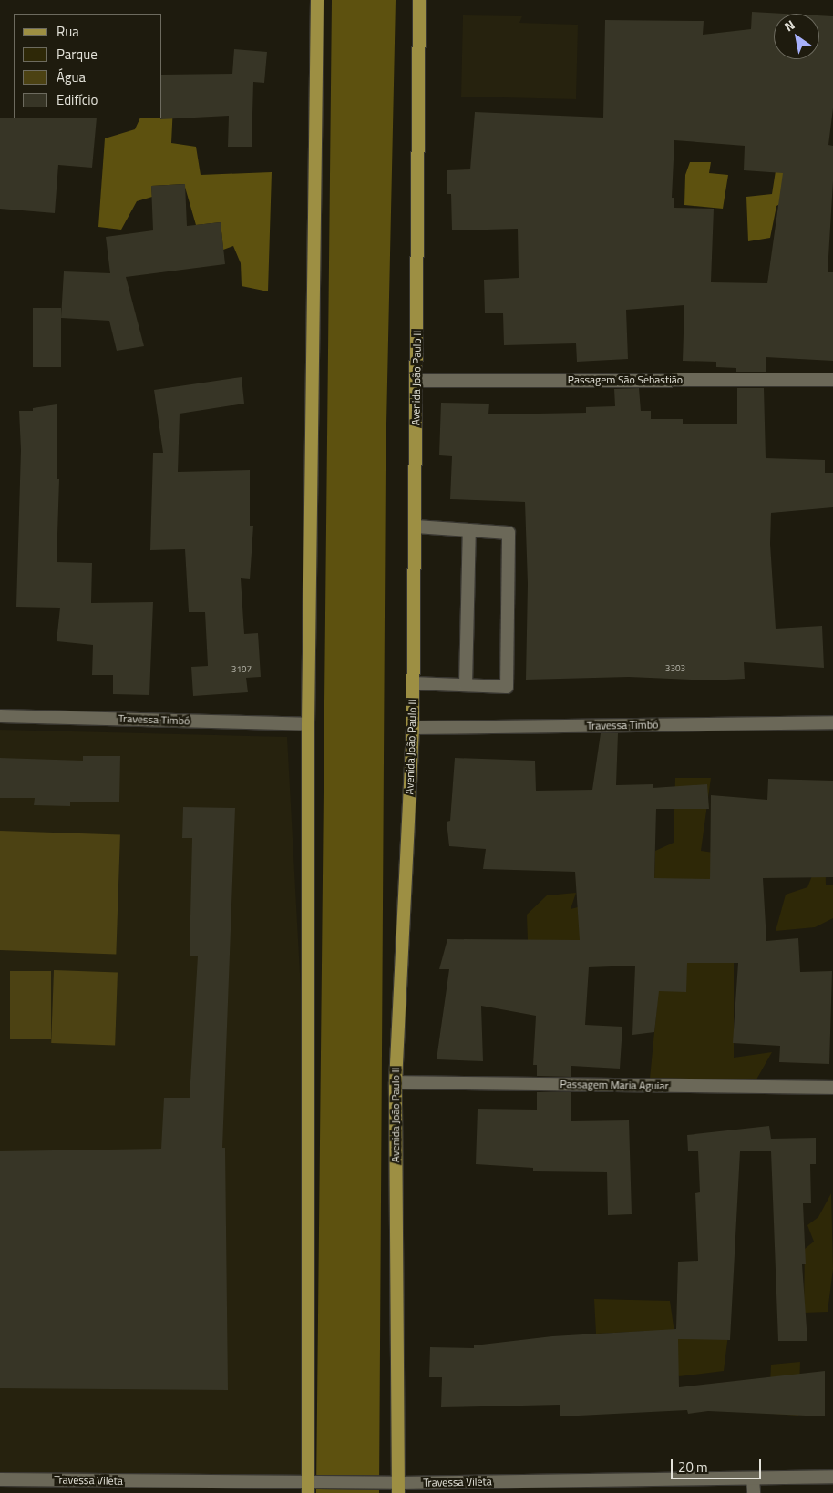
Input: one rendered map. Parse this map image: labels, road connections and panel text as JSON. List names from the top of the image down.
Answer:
{
  "streets": {
    "main road": ["Avenida João Paulo II"],
    "street": [
      "Passagem São Sebastião",
      "Travessa Timbó",
      "Passagem Maria Aguiar",
      "Travessa Vileta"
    ]
  },
  "crossings": [
    ["Avenida João Paulo II", "Passagem São Sebastião"],
    ["Avenida João Paulo II", "Travessa Timbó"],
    ["Avenida João Paulo II", "Passagem Maria Aguiar"],
    ["Avenida João Paulo II", "Travessa Vileta"]
  ],
  "house_numbers": ["3303", "3197"],
  "legend": [
    "Rua",
    "Parque",
    "Água",
    "Edifício"
  ],
  "scale_bar": "20 m",
  "north": "top left"
}
